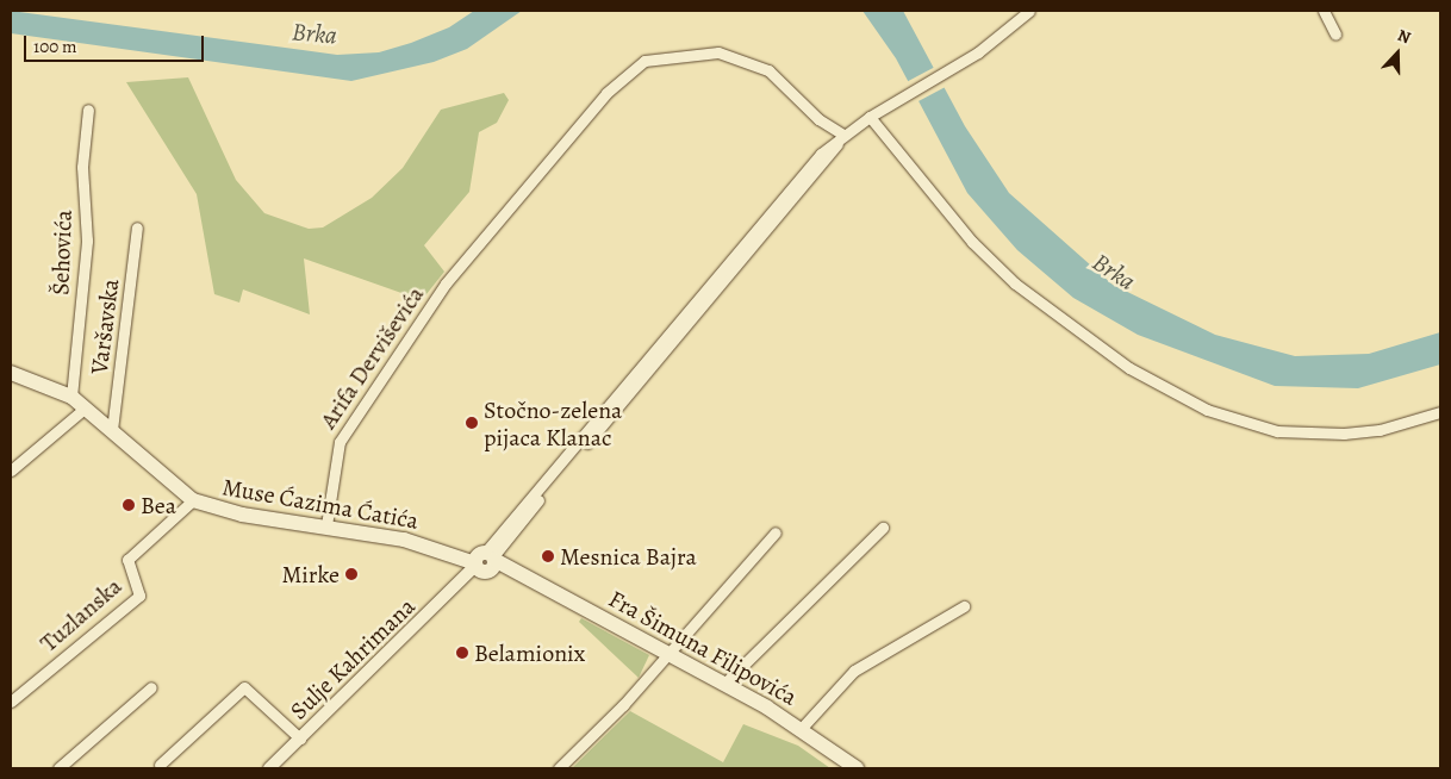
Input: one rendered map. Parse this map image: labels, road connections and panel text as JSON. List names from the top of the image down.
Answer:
{
  "streets": {
    "main road": ["Muse Ćazima Ćatića", "Fra Šimuna Filipovića"],
    "street": [
      "Šehovića",
      "Varšavska",
      "Arifa Derviševića",
      "Tuzlanska",
      "Sulje Kahrimana"
    ]
  },
  "crossings": [
    ["Šehovića", "Muse Ćazima Ćatića"],
    ["Varšavska", "Muse Ćazima Ćatića"],
    ["Arifa Derviševića", "Muse Ćazima Ćatića"],
    ["Muse Ćazima Ćatića", "Tuzlanska"],
    ["Muse Ćazima Ćatića", "Fra Šimuna Filipovića"],
    ["Muse Ćazima Ćatića", "Sulje Kahrimana"],
    ["Fra Šimuna Filipovića", "Sulje Kahrimana"]
  ],
  "water": ["Brka"],
  "places": [
    "Stočno-zelena pijaca Klanac",
    "Bea",
    "Mesnica Bajra",
    "Mirke",
    "Belamionix"
  ],
  "scale_bar": "100 m",
  "north": "top"
}
